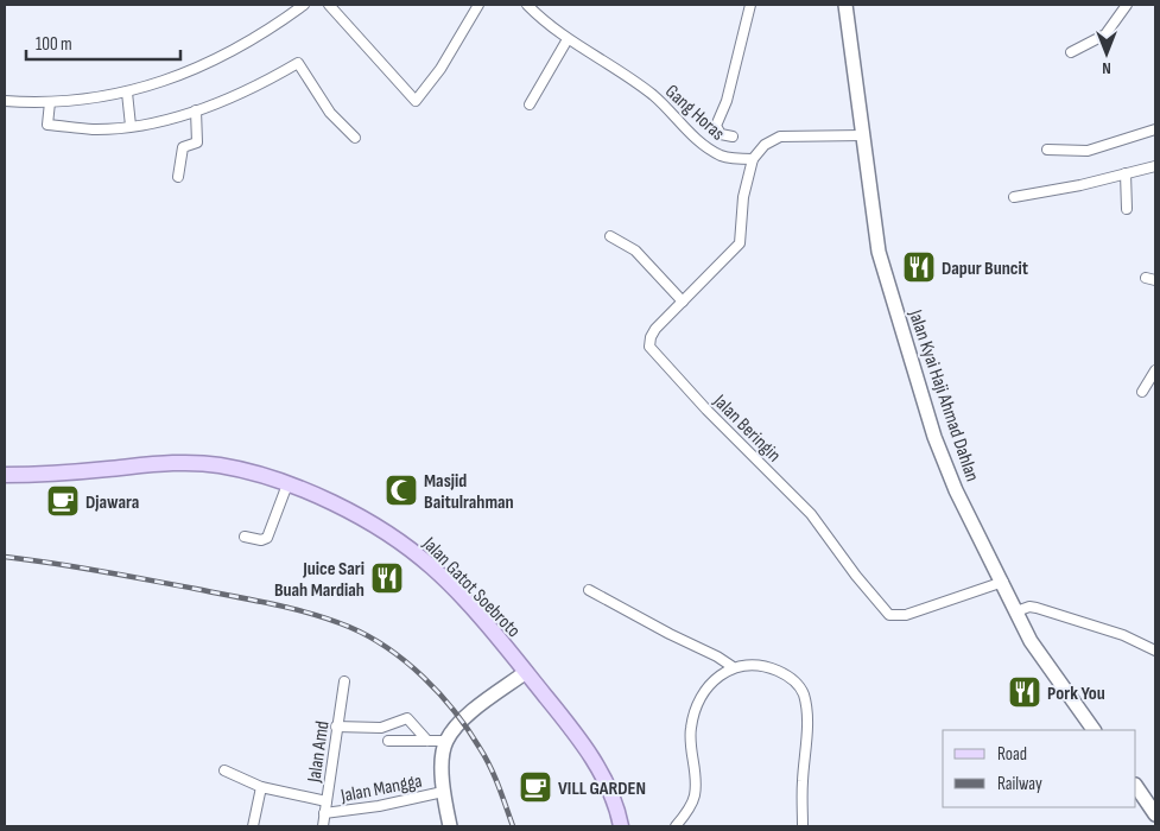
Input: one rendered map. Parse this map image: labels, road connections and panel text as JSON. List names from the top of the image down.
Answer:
{
  "streets": {
    "main road": ["Jalan Kyai Haji Ahmad Dahlan", "Jalan Gatot Soebroto"],
    "street": [
      "Gang Horas",
      "Jalan Beringin",
      "Jalan Amd",
      "Jalan Mangga"
    ]
  },
  "crossings": [
    ["Gang Horas", "Jalan Beringin"],
    ["Jalan Kyai Haji Ahmad Dahlan", "Jalan Beringin"],
    ["Jalan Amd", "Jalan Mangga"]
  ],
  "places": {
    "restaurant": ["Dapur Buncit", "Juice Sari Buah Mardiah", "Pork You"],
    "mosque": ["Masjid Baitulrahman"],
    "cafe": ["Djawara", "VILL GARDEN"]
  },
  "legend": ["Road", "Railway"],
  "scale_bar": "100 m",
  "north": "bottom"
}
